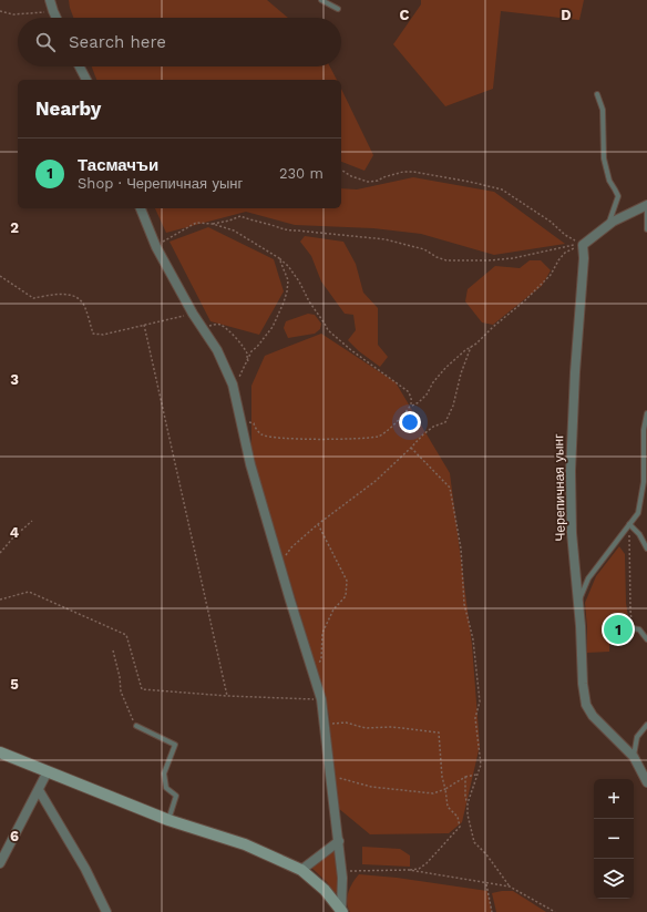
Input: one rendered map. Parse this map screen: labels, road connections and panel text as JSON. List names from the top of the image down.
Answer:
{
  "streets": {
    "street": ["Черепичная уынг"]
  },
  "page": {
    "search": "Search here",
    "heading": "Nearby",
    "list": [
      {
        "mark": "1",
        "name": "Тасмачъи",
        "note": "Shop · Черепичная уынг",
        "value": "230 m"
      }
    ],
    "pins": "1",
    "map_buttons": ["+", "−"]
  },
  "grid": {
    "columns": ["C", "D"],
    "rows": [
      "2",
      "3",
      "4",
      "5",
      "6"
    ]
  }
}
